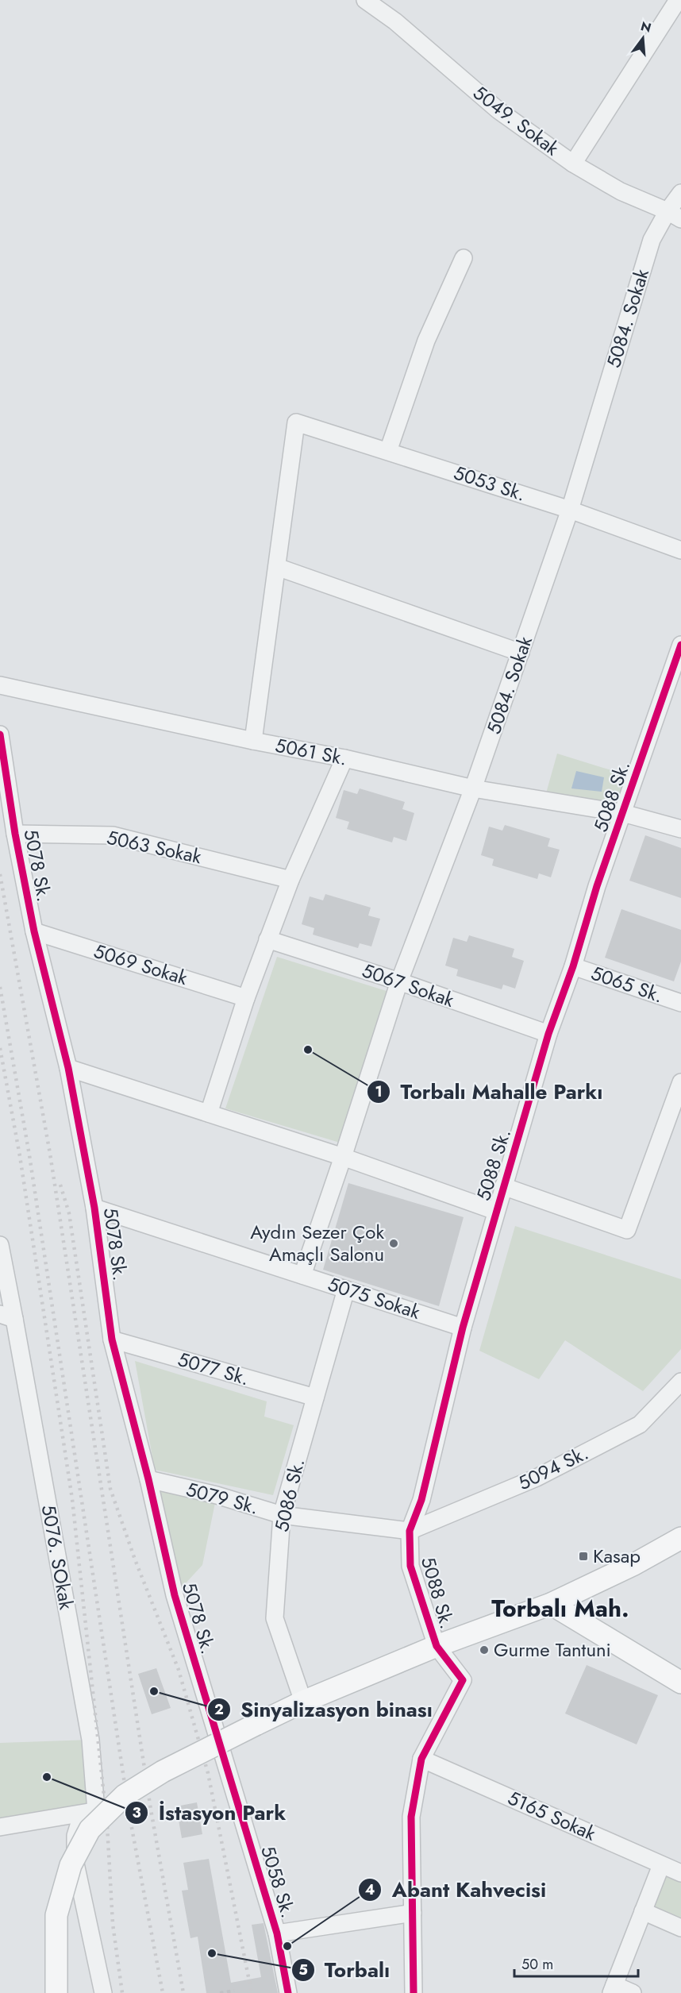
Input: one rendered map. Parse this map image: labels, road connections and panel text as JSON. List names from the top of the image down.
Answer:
{
  "streets": {
    "street": [
      "5049. Sokak",
      "5084. Sokak",
      "5053 Sk.",
      "5061 Sk.",
      "5088 Sk.",
      "5063 Sokak",
      "5078 Sk.",
      "5069 Sokak",
      "5065 Sk.",
      "5067 Sokak",
      "5075 Sokak",
      "5077 Sk.",
      "5094 Sk.",
      "5086 Sk.",
      "5079 Sk.",
      "5076. SOkak",
      "5165 Sokak",
      "5058 Sk."
    ]
  },
  "crossings": [
    ["5049. Sokak", "5084. Sokak"],
    ["5084. Sokak", "5053 Sk."],
    ["5084. Sokak", "5061 Sk."],
    ["5084. Sokak", "5067 Sokak"],
    ["5084. Sokak", "5075 Sokak"],
    ["5061 Sk.", "5088 Sk."],
    ["5088 Sk.", "5065 Sk."],
    ["5088 Sk.", "5067 Sokak"],
    ["5088 Sk.", "5075 Sokak"],
    ["5088 Sk.", "5094 Sk."],
    ["5088 Sk.", "5079 Sk."],
    ["5088 Sk.", "5165 Sokak"],
    ["5063 Sokak", "5078 Sk."],
    ["5078 Sk.", "5069 Sokak"],
    ["5078 Sk.", "5075 Sokak"],
    ["5078 Sk.", "5077 Sk."],
    ["5078 Sk.", "5079 Sk."],
    ["5078 Sk.", "5058 Sk."],
    ["5075 Sokak", "5086 Sk."],
    ["5077 Sk.", "5086 Sk."],
    ["5094 Sk.", "5079 Sk."],
    ["5086 Sk.", "5079 Sk."]
  ],
  "districts": ["Torbalı Mah."],
  "places": {
    "other": [
      "Torbalı Mahalle Parkı",
      "Aydın Sezer Çok Amaçlı Salonu",
      "Gurme Tantuni",
      "Sinyalizasyon binası",
      "İstasyon Park",
      "Abant Kahvecisi",
      "Torbalı"
    ],
    "transit": ["Kasap"]
  },
  "scale_bar": "50 m",
  "north": "top"
}
